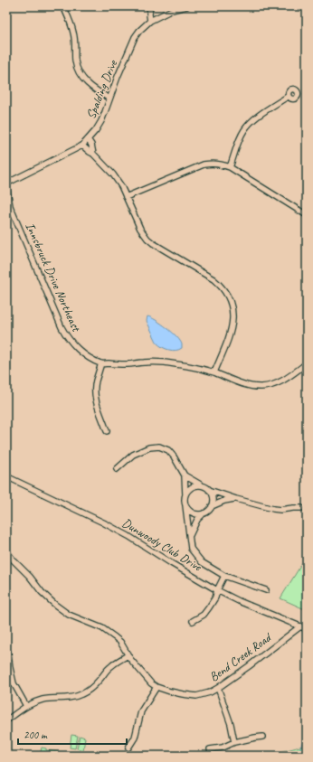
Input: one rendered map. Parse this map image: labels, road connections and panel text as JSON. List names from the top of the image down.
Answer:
{
  "streets": {
    "street": [
      "Spalding Drive",
      "Innsbruck Drive Northeast",
      "Dunwoody Club Drive",
      "Bend Creek Road"
    ]
  },
  "crossings": [
    ["Spalding Drive", "Innsbruck Drive Northeast"],
    ["Dunwoody Club Drive", "Bend Creek Road"]
  ],
  "scale_bar": "200 m"
}
